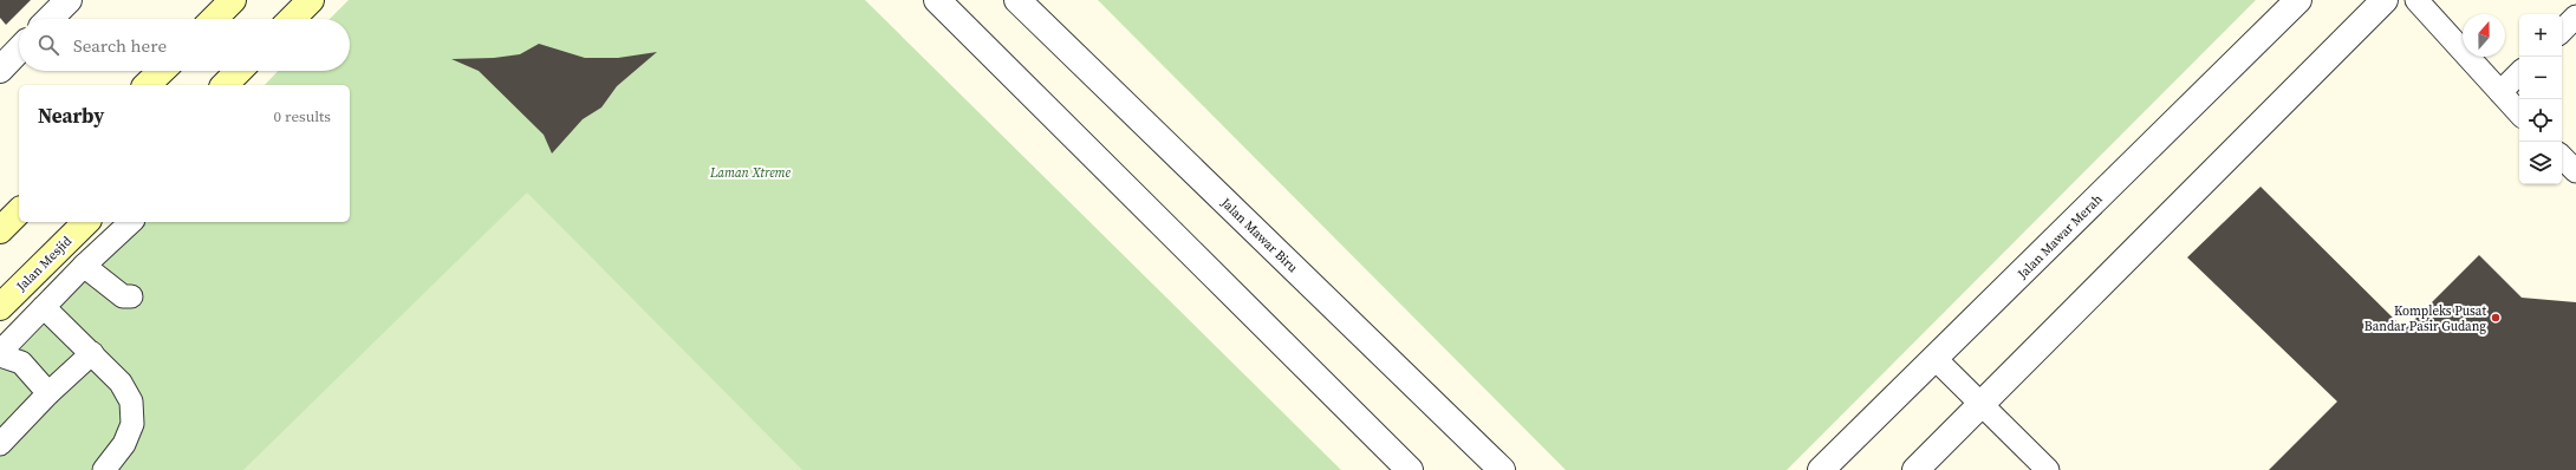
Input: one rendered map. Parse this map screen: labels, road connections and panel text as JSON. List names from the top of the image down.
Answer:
{
  "streets": {
    "main road": ["Jalan Mesjid"],
    "street": ["Jalan Mawar Biru", "Jalan Mawar Merah"]
  },
  "parks": ["Laman Xtreme"],
  "places": ["Kompleks Pusat Bandar Pasir Gudang"],
  "north": "top",
  "page": {
    "map_buttons": ["+", "−"],
    "search": "Search here",
    "heading": ["Nearby", "0 results"]
  }
}
